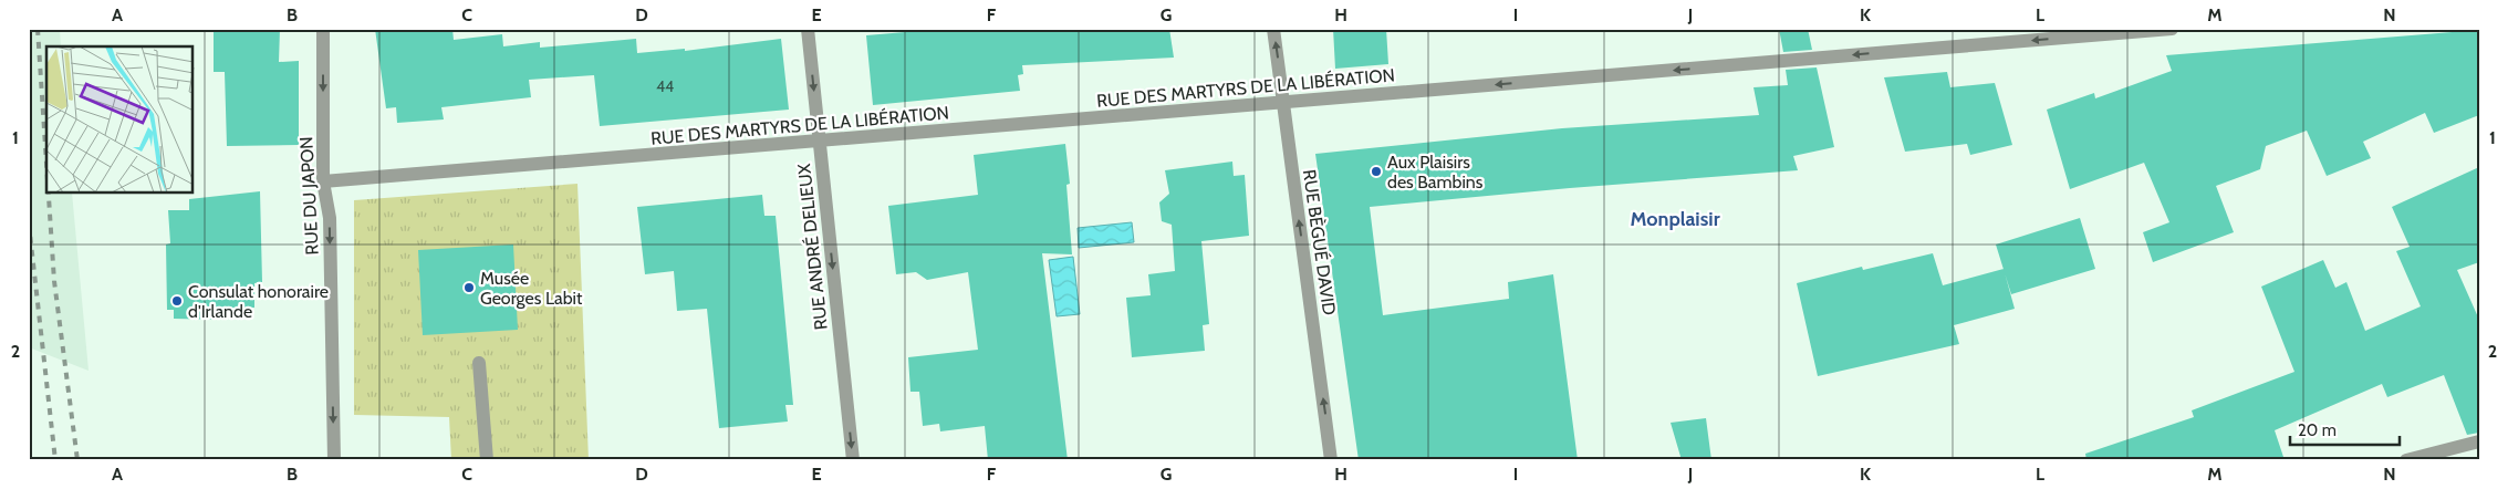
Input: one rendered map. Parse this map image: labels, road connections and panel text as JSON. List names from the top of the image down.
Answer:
{
  "streets": {
    "street": [
      "RUE DES MARTYRS DE LA LIBÉRATION",
      "RUE DU JAPON",
      "RUE BÈGUÉ DAVID",
      "RUE ANDRÉ DELIEUX"
    ]
  },
  "crossings": [
    ["RUE DES MARTYRS DE LA LIBÉRATION", "RUE DU JAPON"],
    ["RUE DES MARTYRS DE LA LIBÉRATION", "RUE BÈGUÉ DAVID"],
    ["RUE DES MARTYRS DE LA LIBÉRATION", "RUE ANDRÉ DELIEUX"]
  ],
  "one_way": [
    "RUE DES MARTYRS DE LA LIBÉRATION",
    "RUE DU JAPON",
    "RUE BÈGUÉ DAVID",
    "RUE ANDRÉ DELIEUX"
  ],
  "districts": ["Monplaisir"],
  "places": ["Aux Plaisirs des Bambins", "Musée Georges Labit", "Consulat honoraire d'Irlande"],
  "house_numbers": ["44"],
  "scale_bar": "20 m",
  "grid": {
    "columns": [
      "A",
      "B",
      "C",
      "D",
      "E",
      "F",
      "G",
      "H",
      "I",
      "J",
      "K",
      "L",
      "M",
      "N"
    ],
    "rows": ["1", "2"]
  }
}
